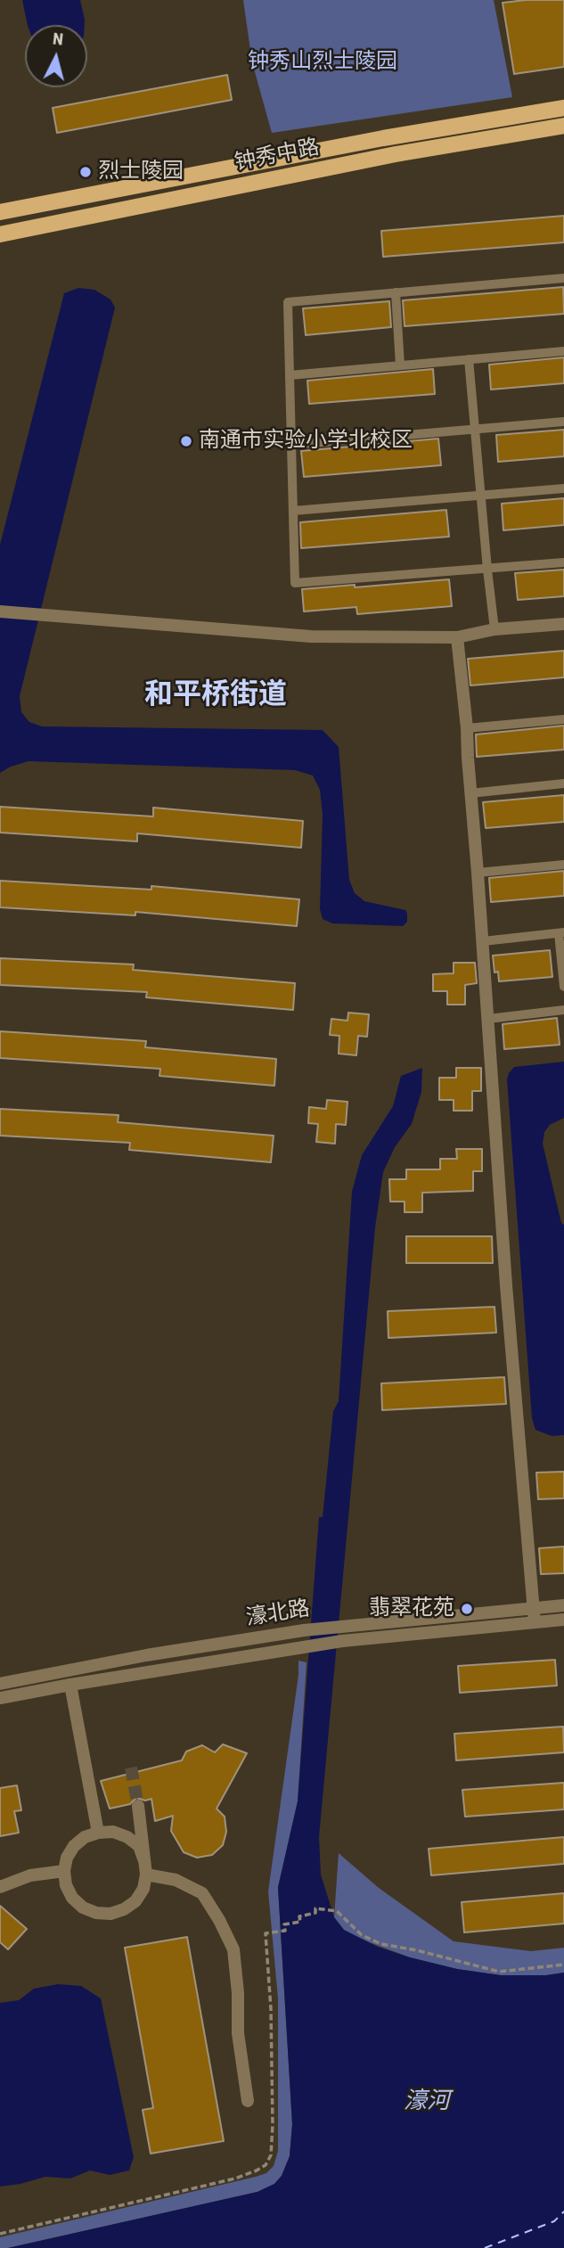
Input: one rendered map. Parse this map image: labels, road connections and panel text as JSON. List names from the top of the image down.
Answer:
{
  "streets": {
    "main road": ["钟秀中路"],
    "street": ["濠北路"]
  },
  "districts": ["和平桥街道"],
  "water": ["濠河"],
  "parks": ["钟秀山烈士陵园"],
  "places": ["烈士陵园", "南通市实验小学北校区", "翡翠花苑"],
  "north": "top"
}
